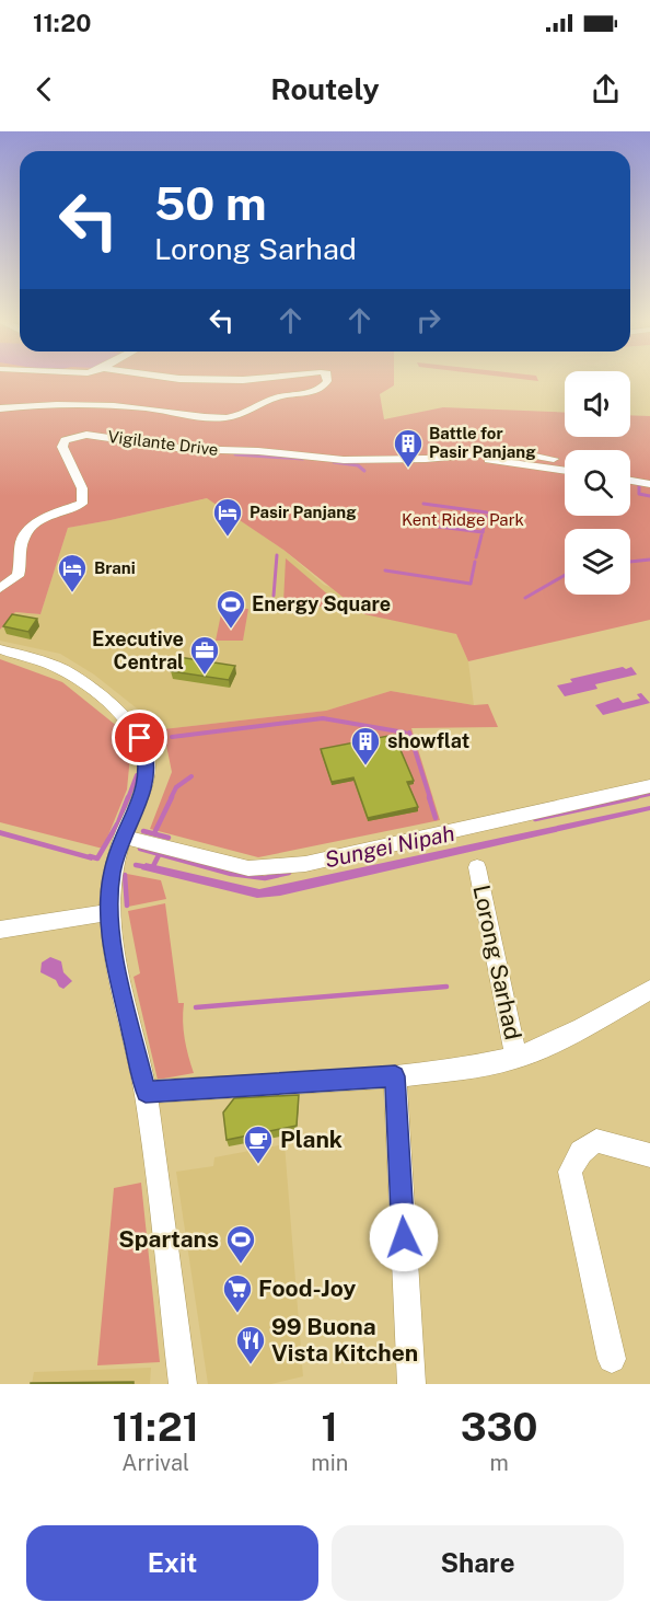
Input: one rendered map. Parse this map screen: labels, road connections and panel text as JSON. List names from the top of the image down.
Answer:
{
  "streets": {
    "street": ["Vigilante Drive", "Lorong Sarhad"]
  },
  "water": ["Sungei Nipah"],
  "parks": ["Kent Ridge Park"],
  "places": {
    "building": ["Battle for Pasir Panjang", "showflat"],
    "hotel": ["Pasir Panjang", "Brani"],
    "sports": ["Energy Square", "Spartans"],
    "office": ["Executive Central"],
    "cafe": ["Plank"],
    "supermarket": ["Food-Joy"],
    "restaurant": ["99 Buona Vista Kitchen"]
  },
  "page": {
    "status": "11:20",
    "header": "Routely",
    "turn": ["50 m", "Lorong Sarhad"],
    "eta": [
      "11:21",
      "Arrival",
      "1",
      "min",
      "330",
      "m"
    ],
    "buttons": ["Exit", "Share"]
  }
}
